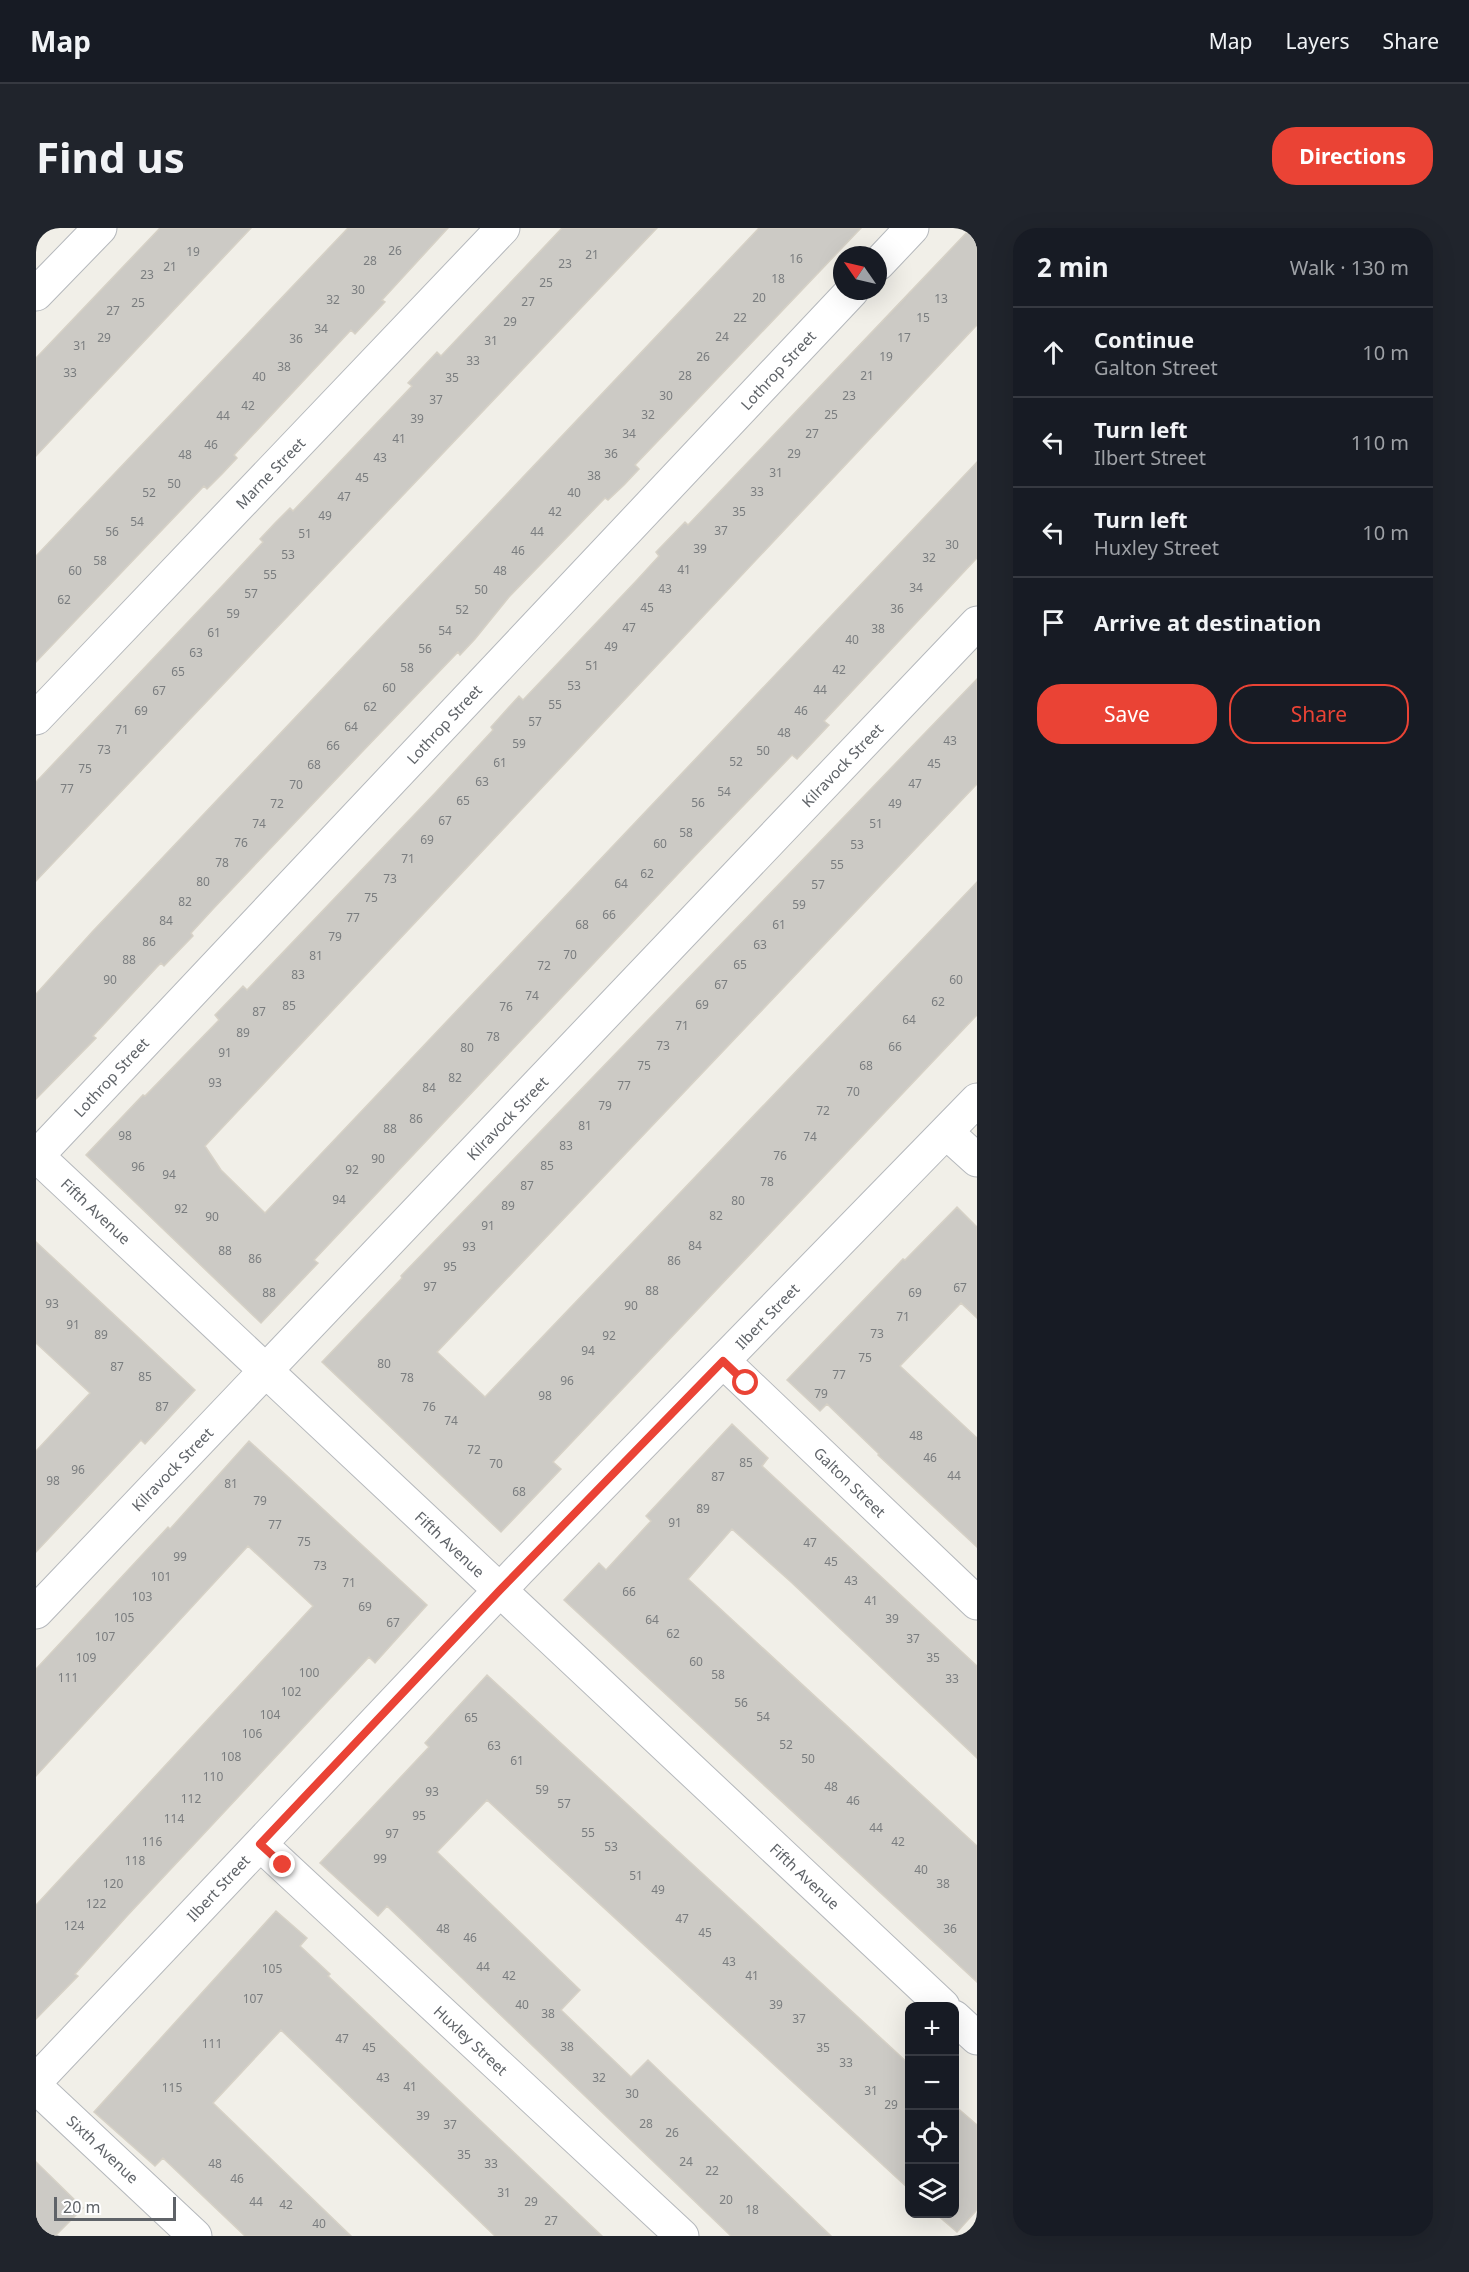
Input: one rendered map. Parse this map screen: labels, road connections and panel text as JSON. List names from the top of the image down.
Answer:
{
  "streets": {
    "street": [
      "Lothrop Street",
      "Marne Street",
      "Kilravock Street",
      "Fifth Avenue",
      "Ilbert Street",
      "Galton Street",
      "Huxley Street",
      "Sixth Avenue"
    ]
  },
  "crossings": [
    ["Lothrop Street", "Fifth Avenue"],
    ["Kilravock Street", "Fifth Avenue"],
    ["Fifth Avenue", "Ilbert Street"],
    ["Ilbert Street", "Galton Street"],
    ["Ilbert Street", "Huxley Street"]
  ],
  "house_numbers": [
    "26",
    "19",
    "21",
    "16",
    "28",
    "23",
    "21",
    "23",
    "18",
    "25",
    "30",
    "20",
    "13",
    "32",
    "27",
    "25",
    "27",
    "22",
    "15",
    "29",
    "34",
    "24",
    "29",
    "17",
    "36",
    "31",
    "31",
    "26",
    "19",
    "33",
    "38",
    "33",
    "28",
    "21",
    "40",
    "35",
    "30",
    "23",
    "37",
    "42",
    "32",
    "25",
    "44",
    "39",
    "34",
    "27",
    "41",
    "46",
    "36",
    "29",
    "48",
    "43",
    "31",
    "38",
    "45",
    "50",
    "33",
    "52",
    "40",
    "47",
    "42",
    "35",
    "49",
    "54",
    "37",
    "56",
    "44",
    "51",
    "30",
    "39",
    "46",
    "53",
    "32",
    "58",
    "41",
    "60",
    "48",
    "55",
    "34",
    "43",
    "50",
    "57",
    "62",
    "45",
    "36",
    "52",
    "59",
    "47",
    "38",
    "54",
    "61",
    "40",
    "49",
    "56",
    "63",
    "51",
    "58",
    "42",
    "65",
    "53",
    "60",
    "44",
    "67",
    "55",
    "62",
    "69",
    "46",
    "57",
    "64",
    "71",
    "48",
    "43",
    "59",
    "66",
    "73",
    "50",
    "52",
    "61",
    "45",
    "68",
    "75",
    "63",
    "47",
    "70",
    "77",
    "54",
    "65",
    "56",
    "72",
    "49",
    "67",
    "74",
    "51",
    "58",
    "69",
    "76",
    "60",
    "53",
    "71",
    "78",
    "55",
    "62",
    "73",
    "80",
    "64",
    "57",
    "75",
    "82",
    "59",
    "66",
    "77",
    "84",
    "68",
    "61",
    "79",
    "86",
    "63",
    "70",
    "81",
    "88",
    "65",
    "72",
    "83",
    "90",
    "60",
    "67",
    "74",
    "62",
    "69",
    "85",
    "76",
    "87",
    "64",
    "71",
    "89",
    "78",
    "73",
    "66",
    "80",
    "91",
    "75",
    "68",
    "82",
    "93",
    "77",
    "84",
    "70",
    "79",
    "72",
    "86",
    "81",
    "88",
    "98",
    "74",
    "83",
    "76",
    "90",
    "85",
    "96",
    "92",
    "94",
    "78",
    "87",
    "94",
    "80",
    "89",
    "92",
    "82",
    "90",
    "91",
    "84",
    "93",
    "88",
    "86",
    "86",
    "95",
    "97",
    "67",
    "88",
    "88",
    "69",
    "93",
    "90",
    "71",
    "91",
    "73",
    "89",
    "92",
    "94",
    "75",
    "80",
    "87",
    "77",
    "85",
    "78",
    "96",
    "79",
    "98",
    "87",
    "76",
    "74",
    "48",
    "72",
    "46",
    "85",
    "70",
    "96",
    "44",
    "87",
    "98",
    "81",
    "68",
    "79",
    "89",
    "91",
    "77",
    "75",
    "47",
    "99",
    "45",
    "73",
    "101",
    "43",
    "71",
    "66",
    "103",
    "41",
    "69",
    "105",
    "39",
    "64",
    "67",
    "62",
    "107",
    "37",
    "109",
    "35",
    "60",
    "100",
    "58",
    "111",
    "33",
    "102",
    "56",
    "104",
    "54",
    "65",
    "106",
    "52",
    "63",
    "108",
    "50",
    "61",
    "110",
    "48",
    "59",
    "93",
    "112",
    "46",
    "57",
    "95",
    "114",
    "44",
    "55",
    "97",
    "116",
    "42",
    "53",
    "99",
    "118",
    "40",
    "51",
    "120",
    "38",
    "49",
    "122",
    "47",
    "124",
    "48",
    "36",
    "45",
    "46",
    "43",
    "44",
    "105",
    "42",
    "41",
    "107",
    "40",
    "39",
    "38",
    "37",
    "47",
    "111",
    "38",
    "45",
    "35",
    "33",
    "43",
    "32",
    "41",
    "115",
    "31",
    "30",
    "29",
    "39",
    "28",
    "37",
    "26",
    "35",
    "24",
    "48",
    "33",
    "22",
    "46",
    "31",
    "20",
    "44",
    "29",
    "42",
    "18",
    "27",
    "40"
  ],
  "scale_bar": "20 m",
  "north": "top left",
  "page": {
    "header": "Map",
    "nav": ["Map", "Layers", "Share"],
    "buttons": [
      "Directions",
      ["Save", "Share"]
    ],
    "title": "Find us",
    "heading": ["2 min", "Walk · 130 m"],
    "list": [
      ["Continue", "Galton Street", "10 m"],
      ["Turn left", "Ilbert Street", "110 m"],
      ["Turn left", "Huxley Street", "10 m"],
      "Arrive at destination"
    ],
    "map_buttons": ["+", "−"],
    "scale": "20 m"
  }
}
